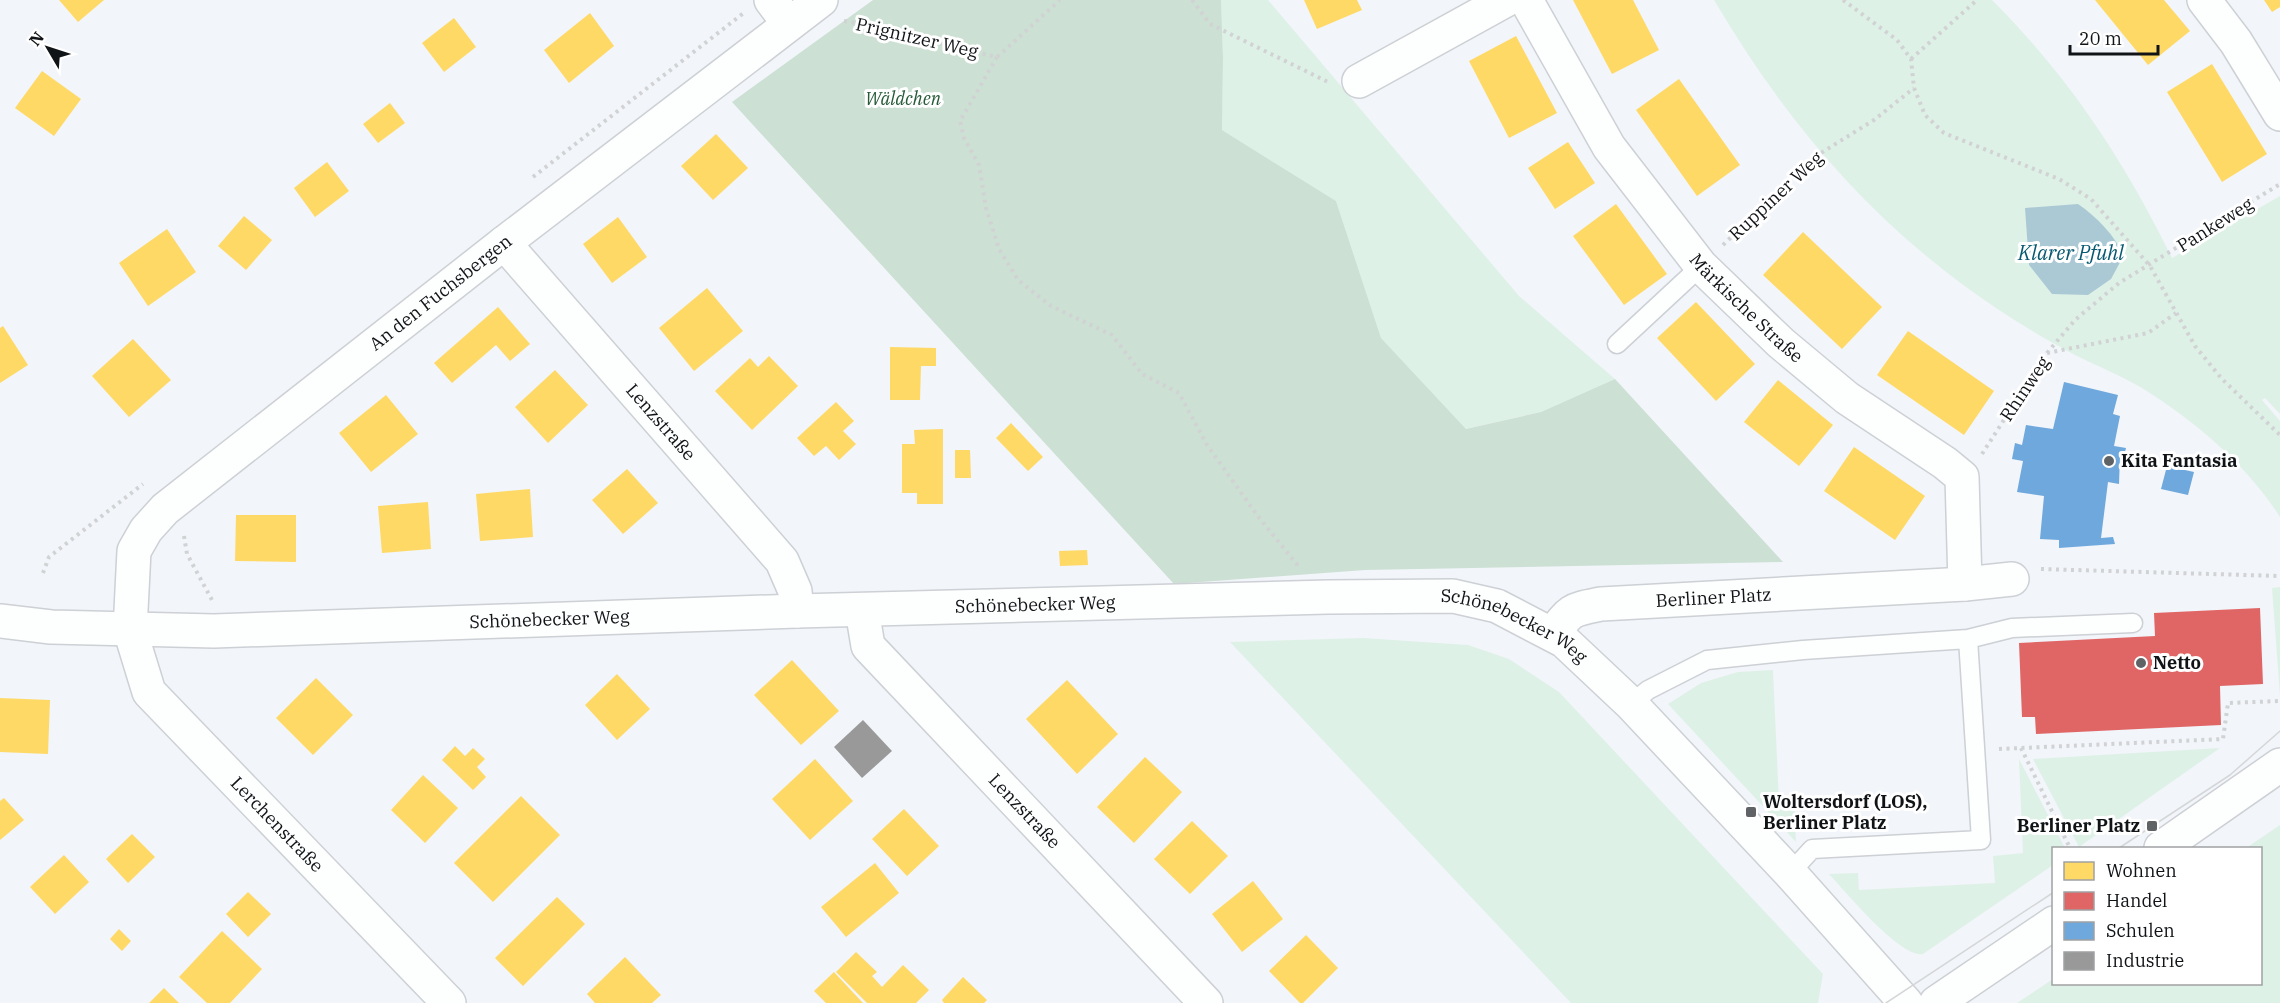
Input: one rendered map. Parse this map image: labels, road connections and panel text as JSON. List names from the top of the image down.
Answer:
{
  "streets": {
    "street": [
      "An den Fuchsbergen",
      "Märkische Straße",
      "Lenzstraße",
      "Berliner Platz",
      "Schönebecker Weg",
      "Lerchenstraße"
    ],
    "path": [
      "Prignitzer Weg",
      "Ruppiner Weg",
      "Pankeweg",
      "Rhinweg"
    ]
  },
  "crossings": [
    ["Prignitzer Weg", "An den Fuchsbergen"],
    ["Ruppiner Weg", "Märkische Straße"],
    ["Pankeweg", "Rhinweg"],
    ["An den Fuchsbergen", "Lenzstraße"],
    ["An den Fuchsbergen", "Schönebecker Weg"],
    ["An den Fuchsbergen", "Lerchenstraße"],
    ["Märkische Straße", "Rhinweg"],
    ["Lenzstraße", "Schönebecker Weg"],
    ["Berliner Platz", "Schönebecker Weg"],
    ["Schönebecker Weg", "Lerchenstraße"]
  ],
  "water": ["Klarer Pfuhl"],
  "parks": ["Wäldchen"],
  "places": {
    "other": ["Kita Fantasia", "Netto"],
    "transit": ["Woltersdorf (LOS), Berliner Platz", "Berliner Platz"]
  },
  "legend": [
    "Wohnen",
    "Handel",
    "Schulen",
    "Industrie"
  ],
  "scale_bar": "20 m",
  "north": "top left"
}
